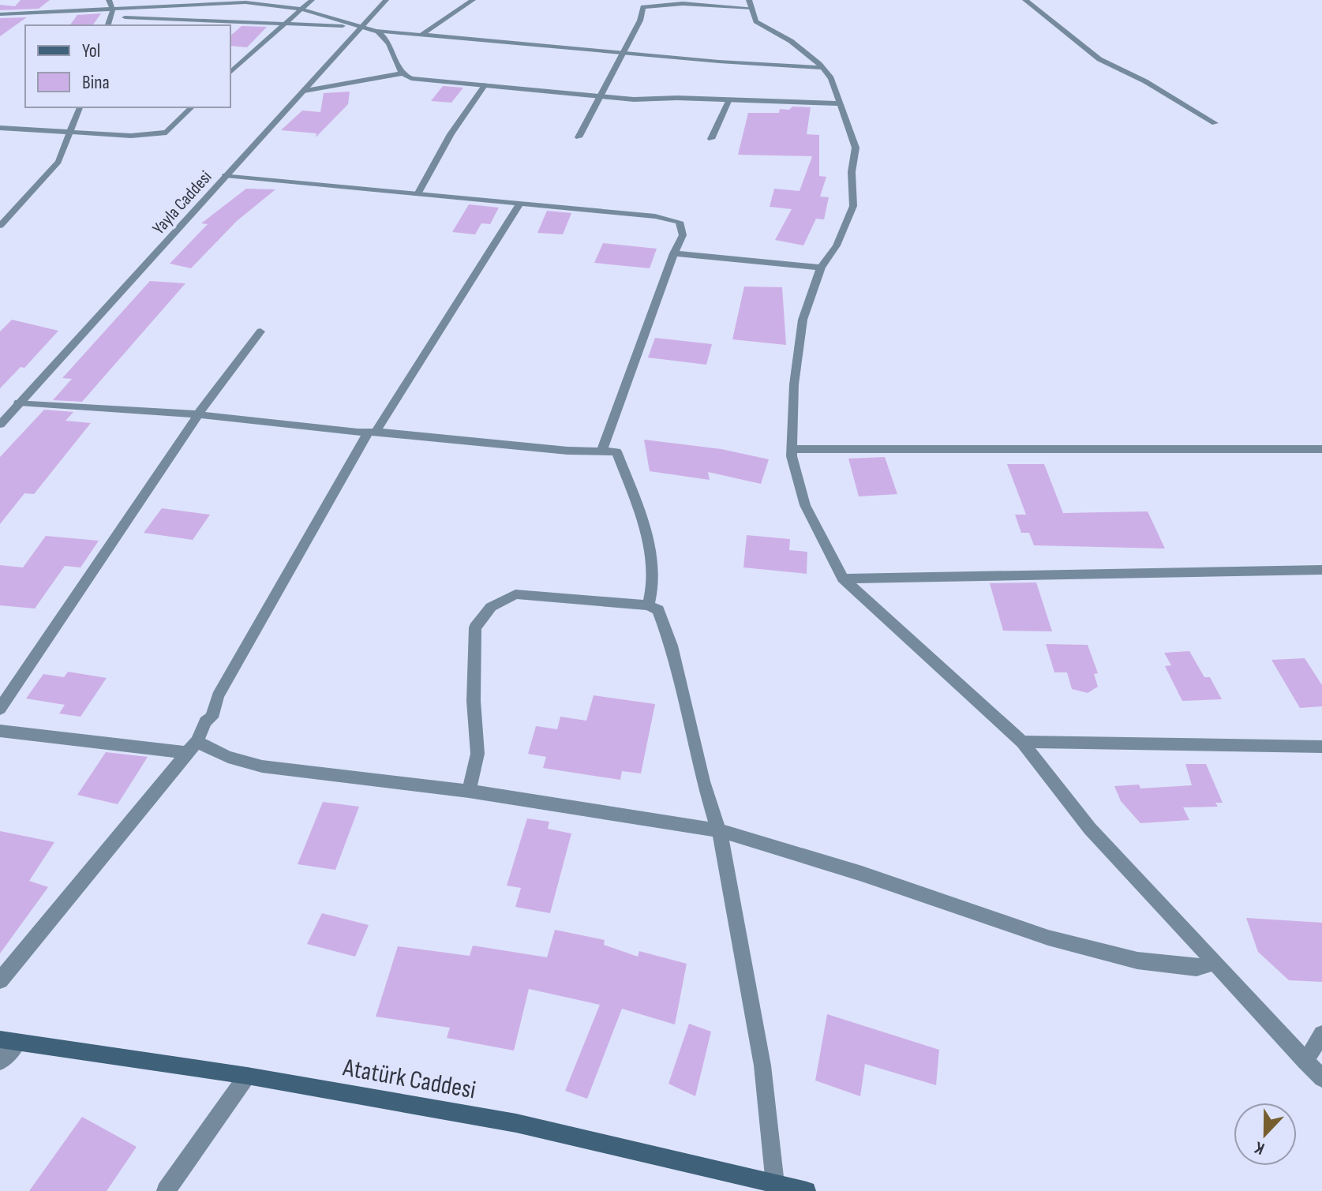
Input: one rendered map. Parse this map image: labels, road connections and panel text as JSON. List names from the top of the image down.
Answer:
{
  "streets": {
    "main road": ["Atatürk Caddesi"],
    "street": ["Yayla Caddesi"]
  },
  "legend": ["Yol", "Bina"],
  "north": "bottom"
}
